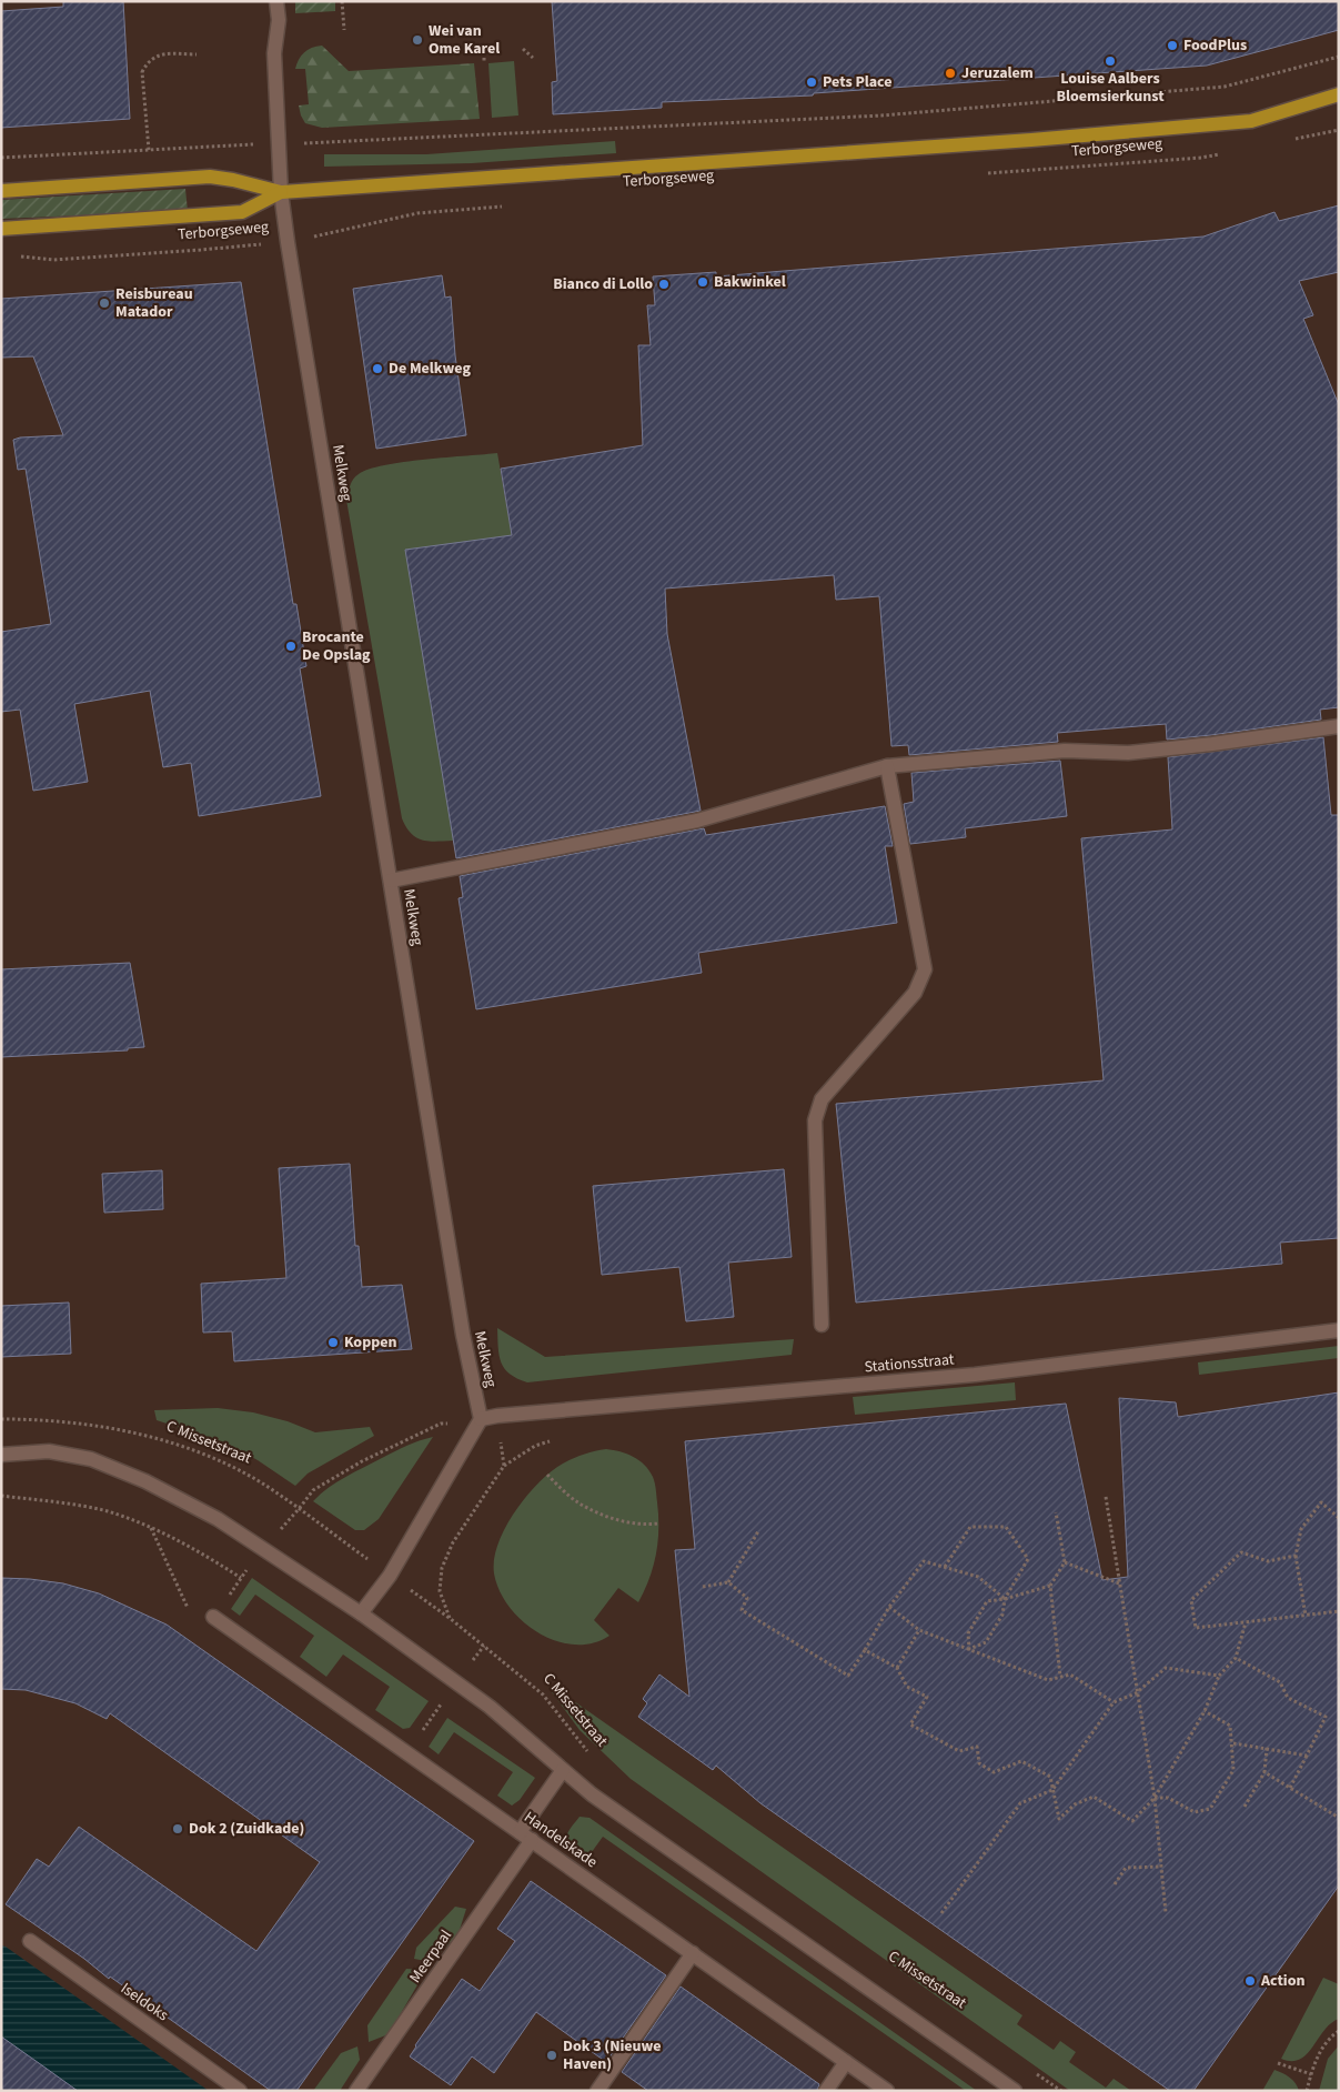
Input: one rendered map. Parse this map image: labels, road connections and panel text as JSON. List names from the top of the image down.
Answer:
{
  "streets": {
    "main road": ["Terborgseweg"],
    "street": [
      "Melkweg",
      "Stationsstraat",
      "Handelskade",
      "Meerpaal",
      "Iseldoks"
    ],
    "path": ["C Missetstraat"]
  },
  "crossings": [
    ["Terborgseweg", "Melkweg"],
    ["Melkweg", "Stationsstraat"],
    ["Handelskade", "Meerpaal"]
  ],
  "places": [
    "Wei van Ome Karel",
    "FoodPlus",
    "Louise Aalbers Bloemsierkunst",
    "Jeruzalem",
    "Pets Place",
    "Bakwinkel",
    "Bianco di Lollo",
    "Reisbureau Matador",
    "De Melkweg",
    "Brocante De Opslag",
    "Koppen",
    "Dok 2 (Zuidkade)",
    "Action",
    "Dok 3 (Nieuwe Haven)"
  ]
}
